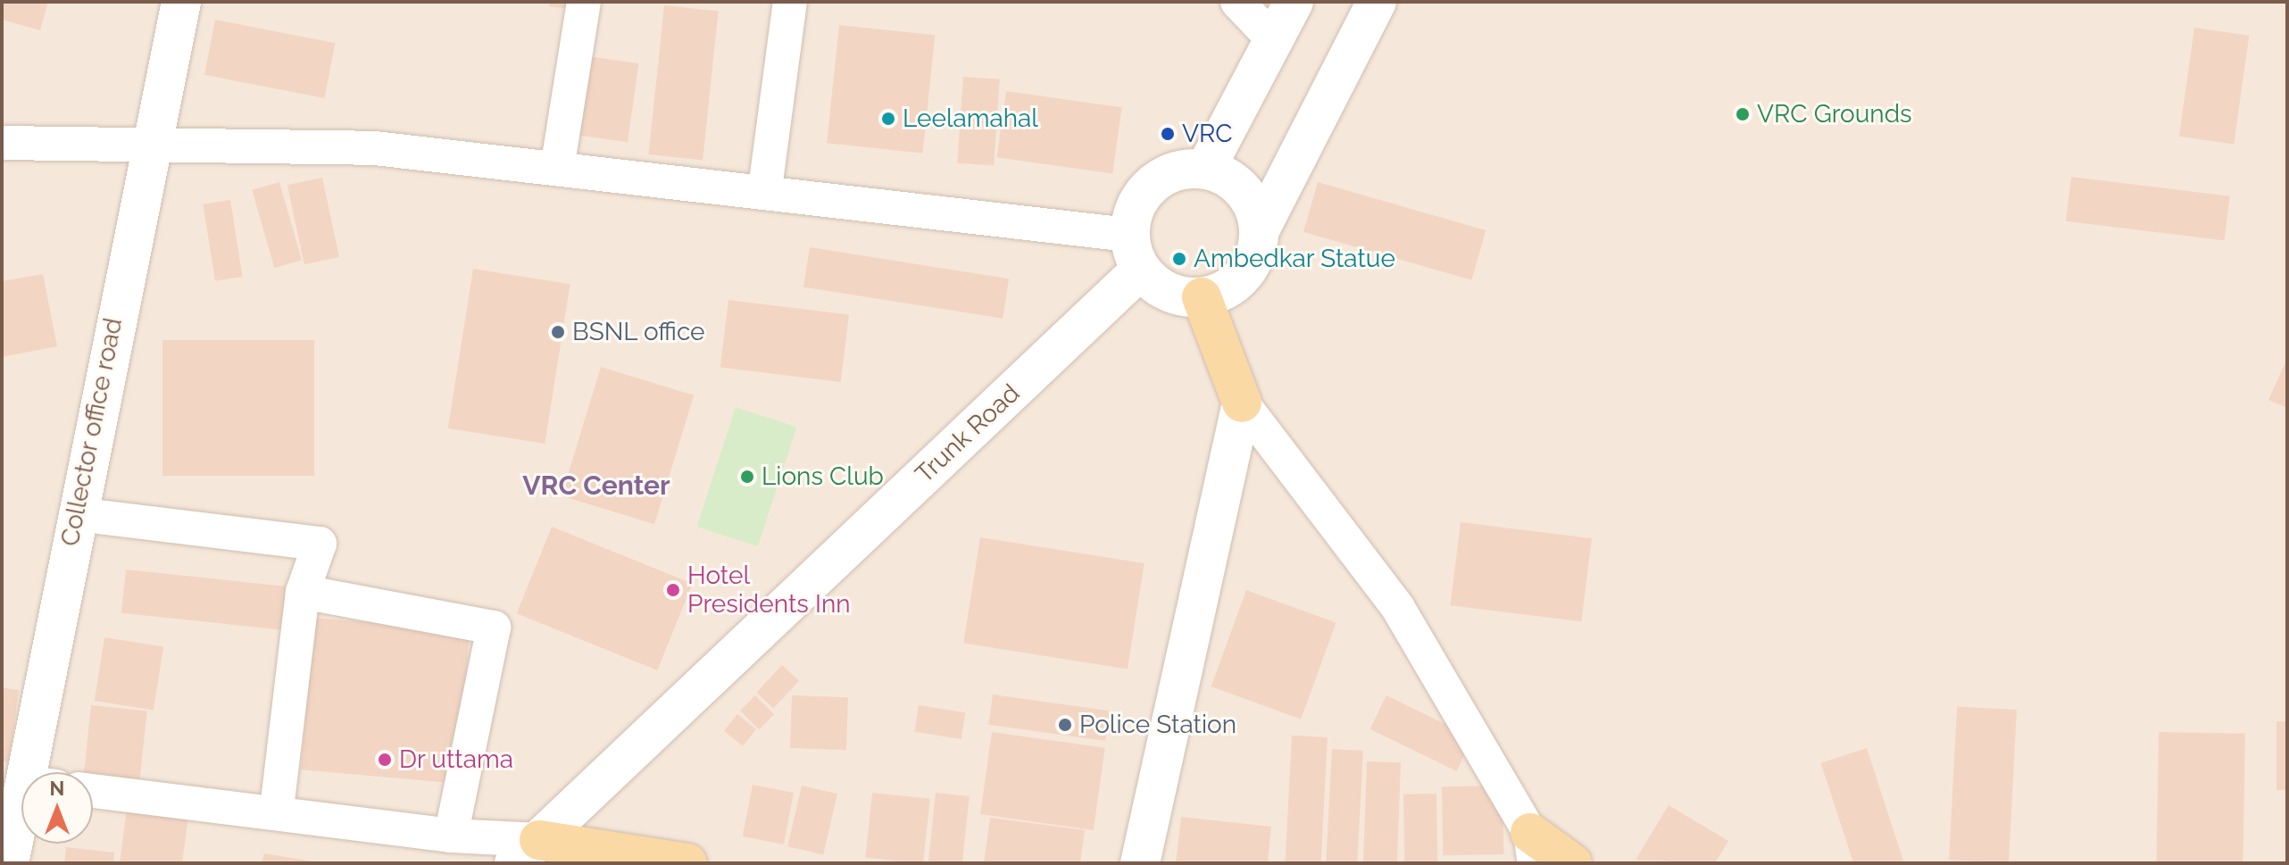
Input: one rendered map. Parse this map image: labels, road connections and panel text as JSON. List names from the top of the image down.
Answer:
{
  "streets": {
    "main road": ["Collector office road", "Trunk Road"]
  },
  "districts": ["VRC Center"],
  "places": [
    "VRC Grounds",
    "Leelamahal",
    "VRC",
    "Ambedkar Statue",
    "BSNL office",
    "Lions Club",
    "Hotel Presidents Inn",
    "Police Station",
    "Dr uttama"
  ],
  "north": "top"
}
